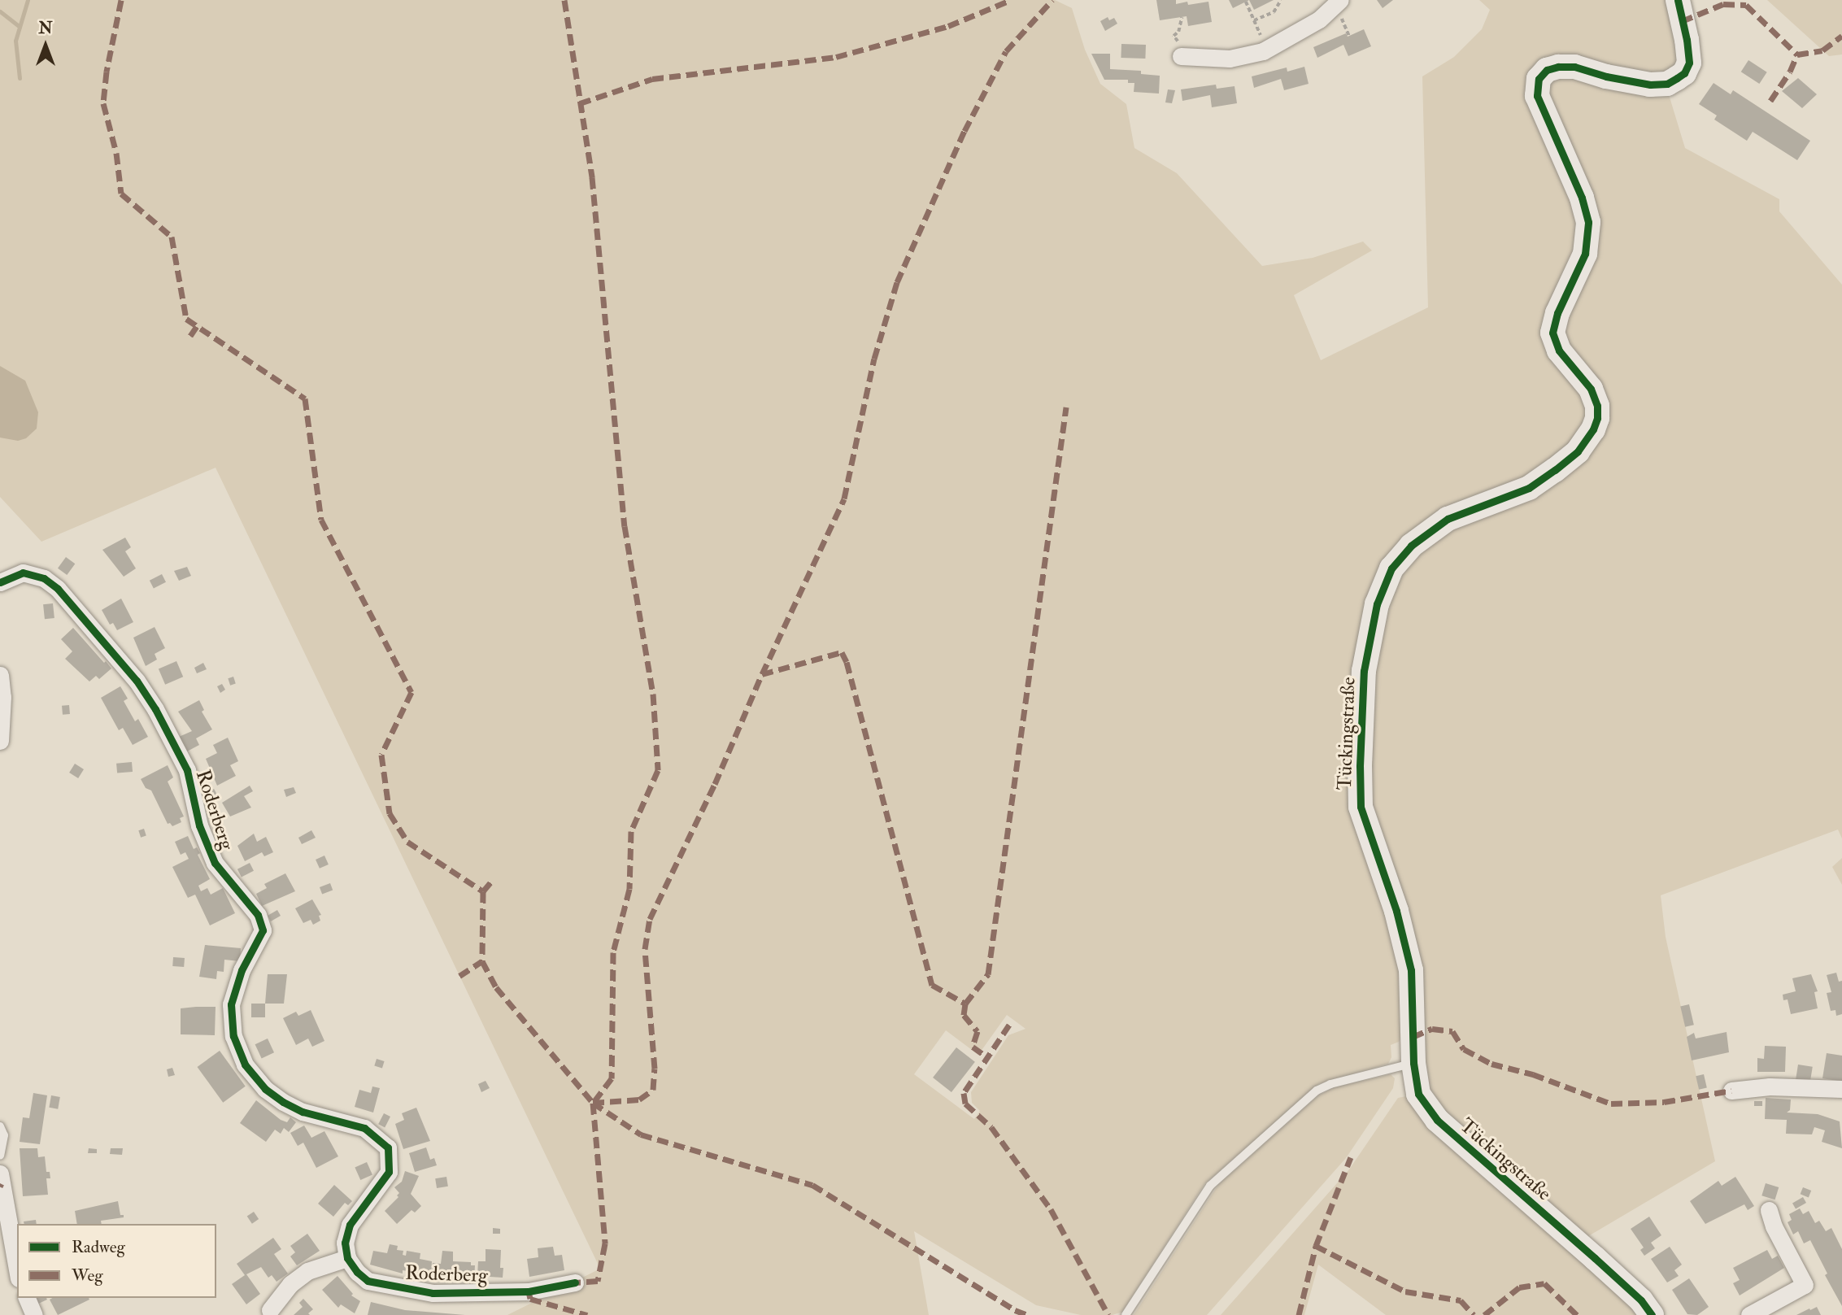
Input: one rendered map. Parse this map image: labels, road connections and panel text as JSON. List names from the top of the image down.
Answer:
{
  "streets": {
    "street": ["Tückingstraße", "Roderberg"]
  },
  "legend": ["Radweg", "Weg"],
  "north": "top"
}
